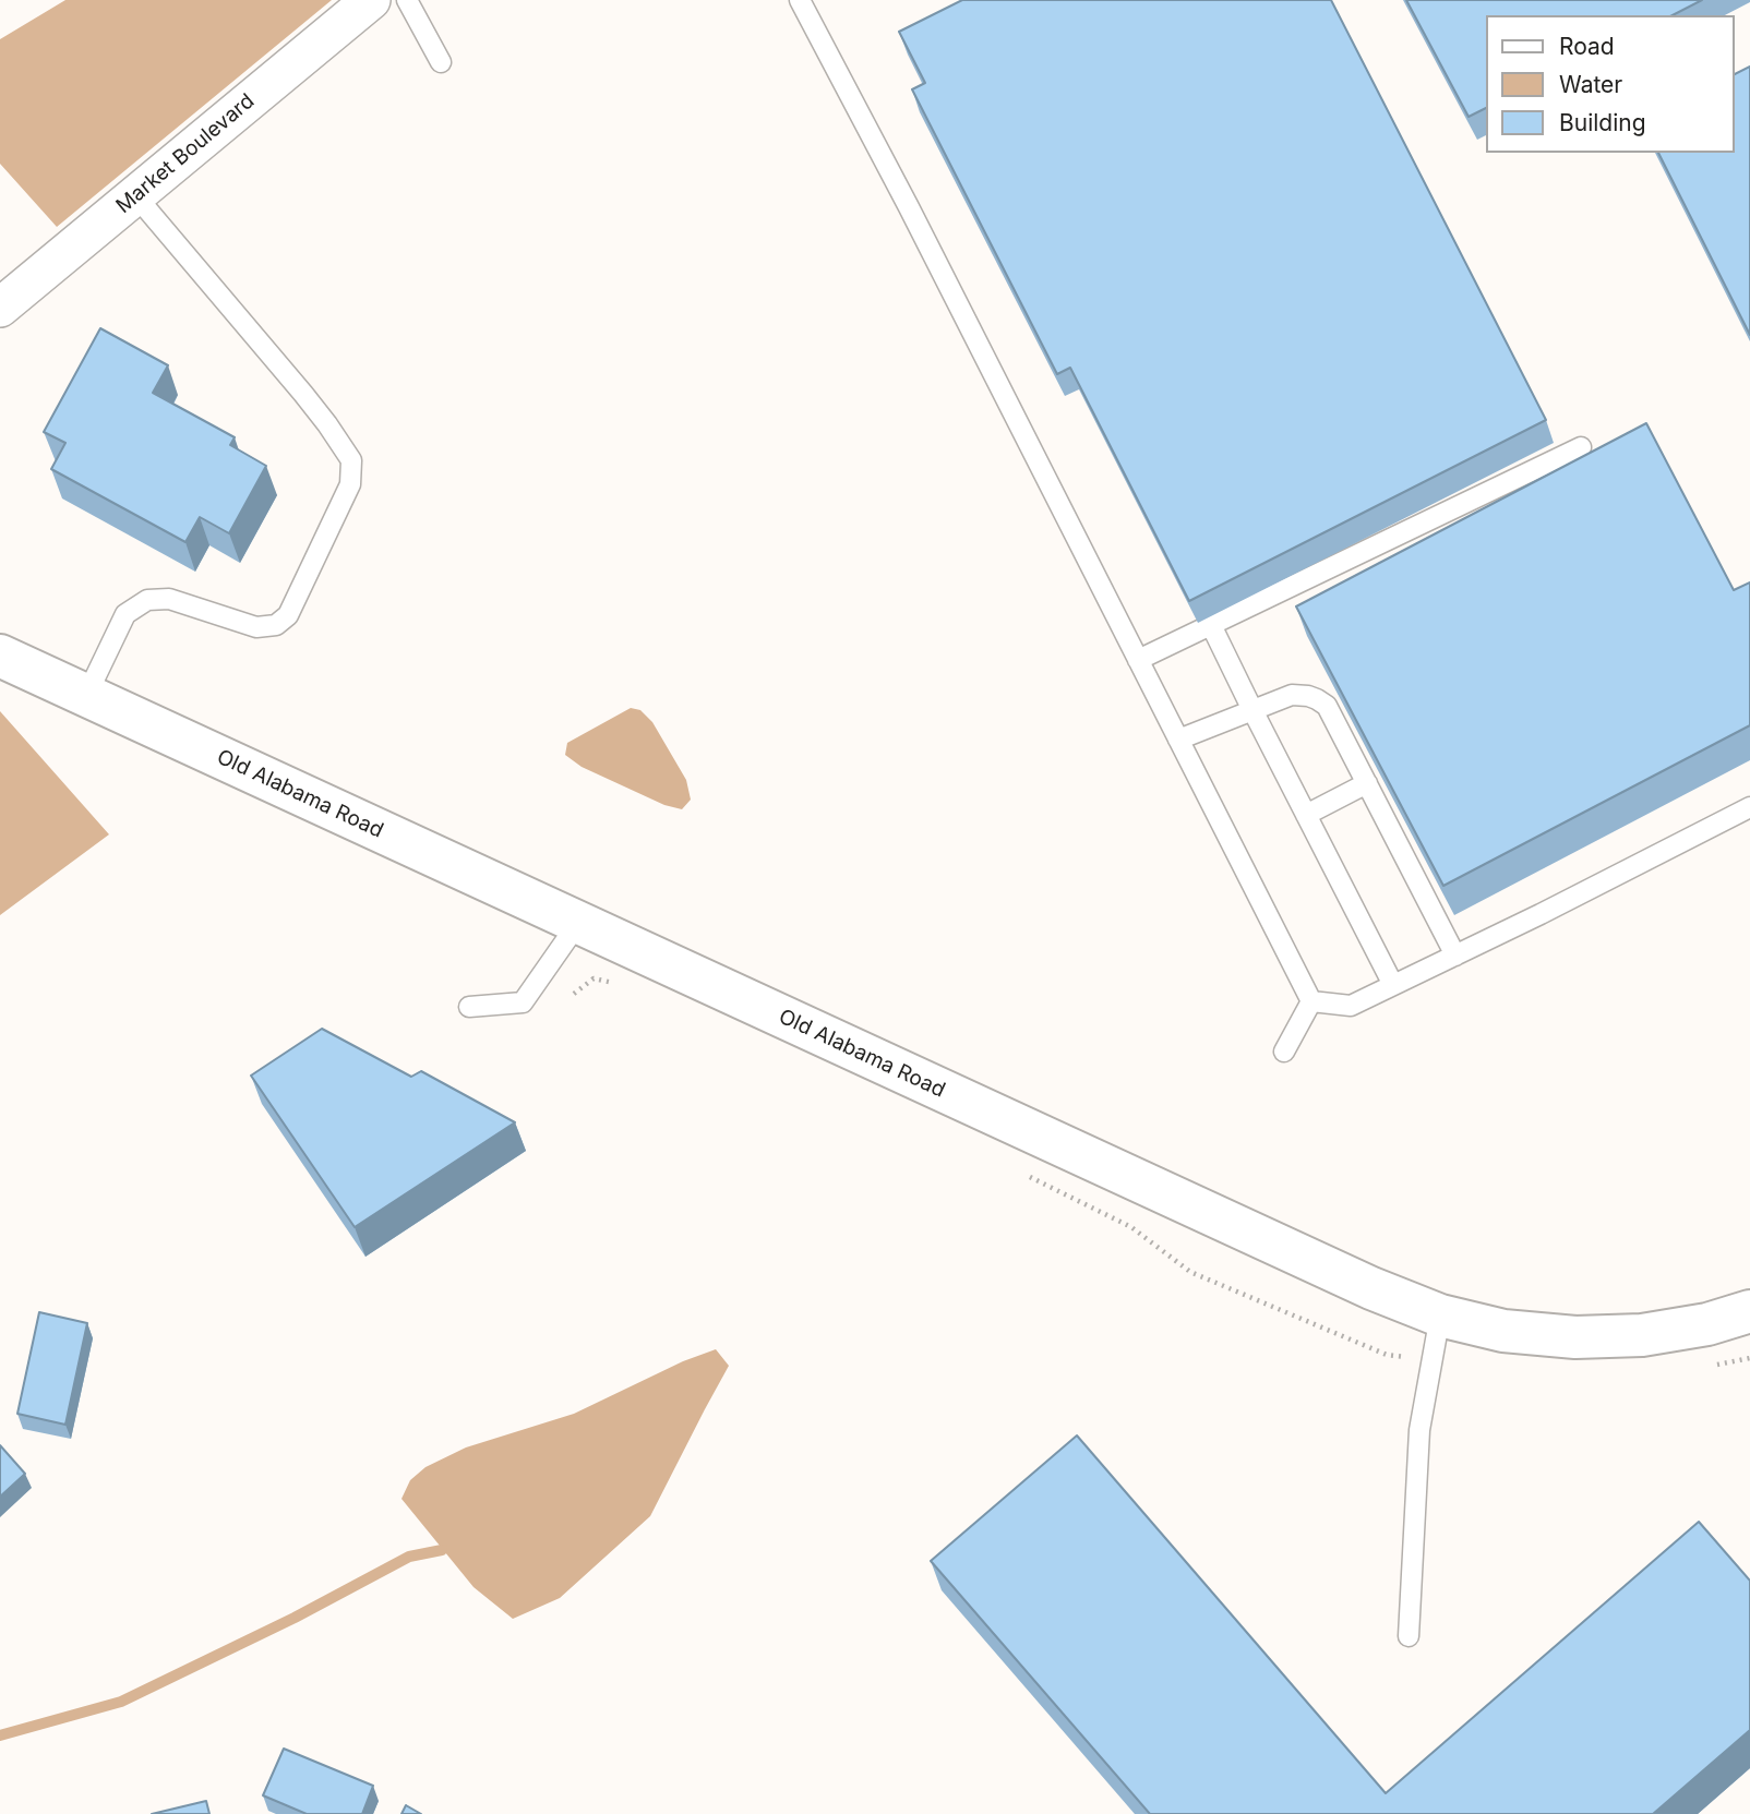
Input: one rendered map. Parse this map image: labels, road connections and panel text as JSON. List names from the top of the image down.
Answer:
{
  "streets": {
    "street": ["Market Boulevard", "Old Alabama Road"]
  },
  "legend": ["Road", "Water", "Building"]
}
